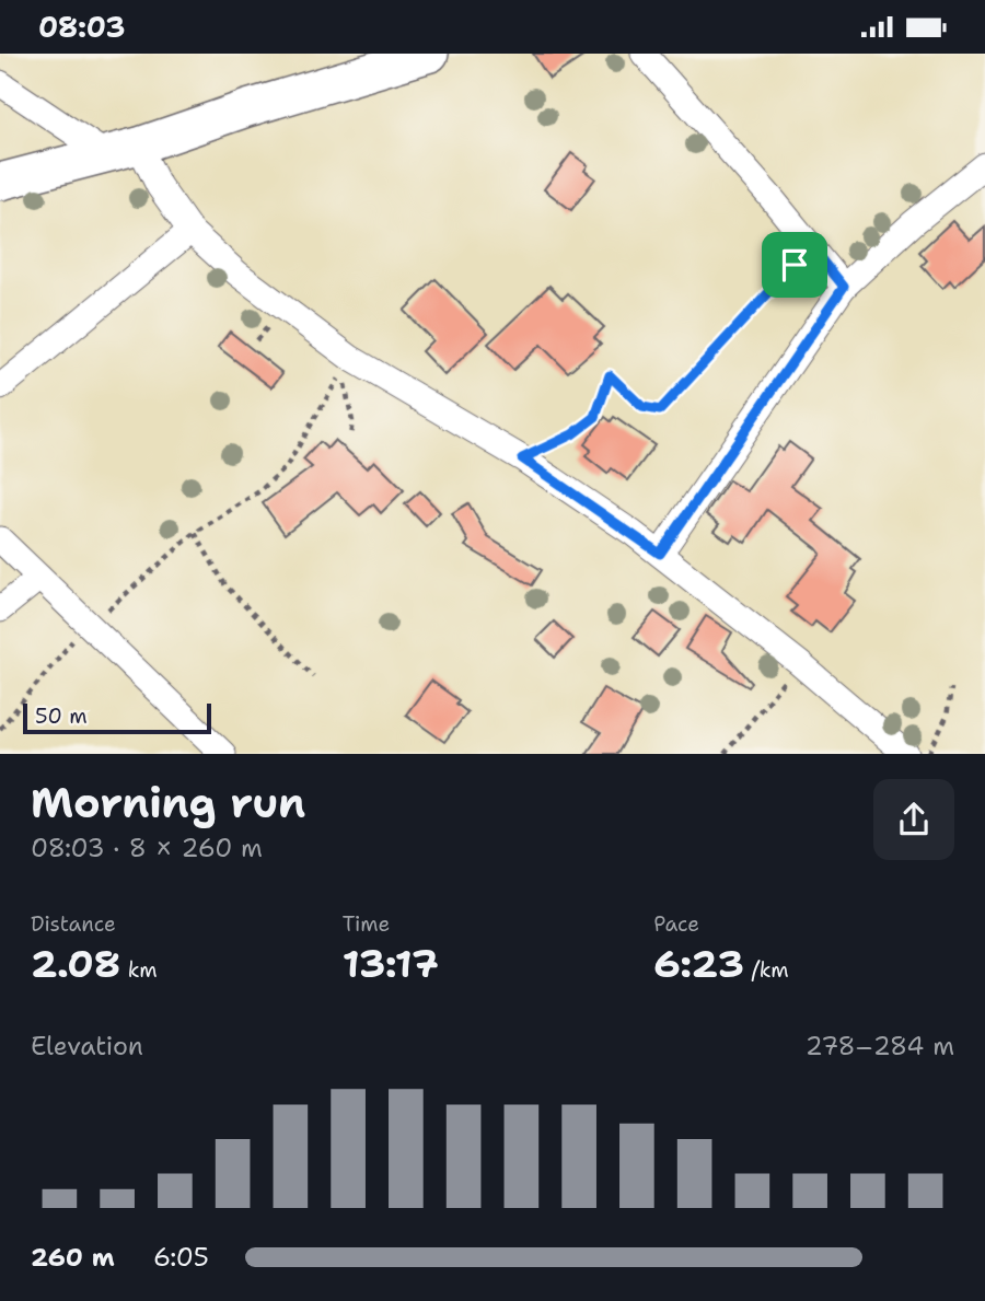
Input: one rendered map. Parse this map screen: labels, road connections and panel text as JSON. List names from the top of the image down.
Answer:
{
  "scale_bar": "50 m",
  "page": {
    "status": "08:03",
    "scale": "50 m",
    "heading": ["Morning run", "08:03 · 8 × 260 m"],
    "stats": [
      ["Distance", "2.08 km"],
      ["Time", "13:17"],
      ["Pace", "6:23 /km"]
    ],
    "chart": ["Elevation", "278–284 m"],
    "list": [
      {
        "name": "260 m",
        "note": "6:05"
      }
    ]
  }
}
